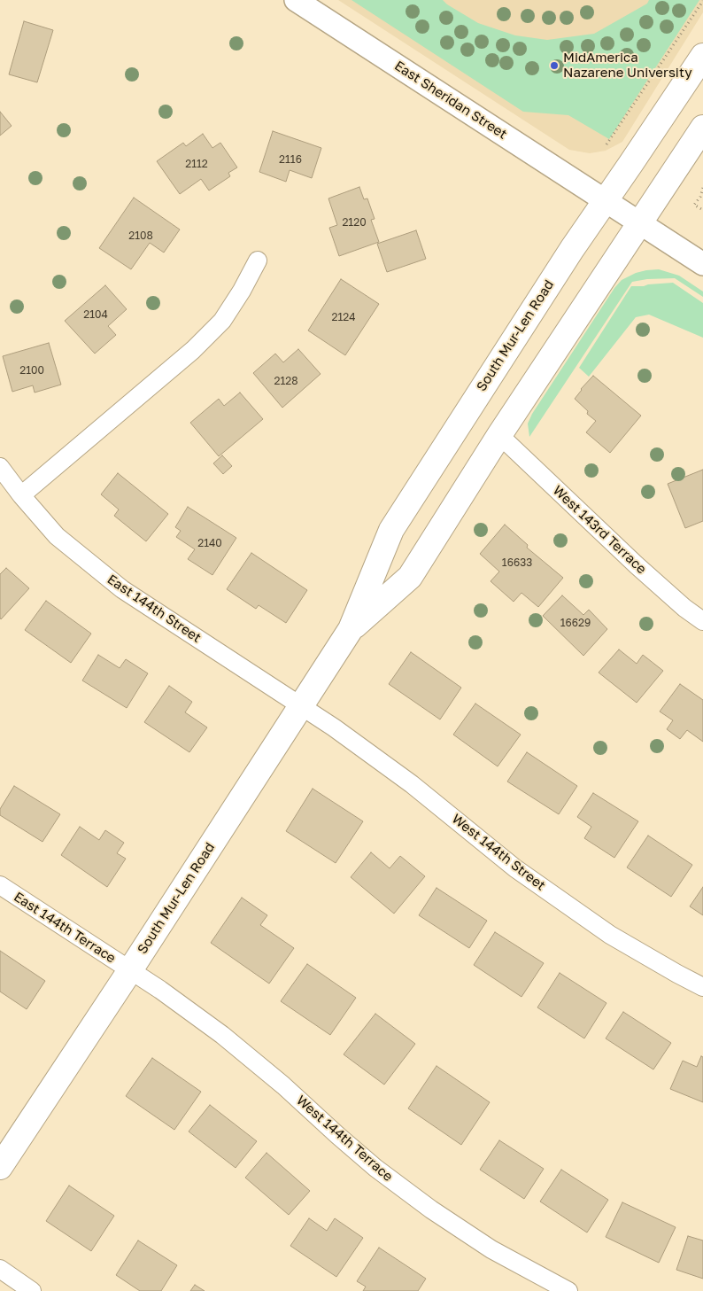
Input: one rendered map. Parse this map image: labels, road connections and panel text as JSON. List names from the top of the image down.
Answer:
{
  "streets": {
    "main road": ["South Mur-Len Road"],
    "street": [
      "East Sheridan Street",
      "West 143rd Terrace",
      "East 144th Street",
      "West 144th Street",
      "East 144th Terrace",
      "West 144th Terrace"
    ]
  },
  "crossings": [
    ["East Sheridan Street", "South Mur-Len Road"],
    ["South Mur-Len Road", "West 143rd Terrace"],
    ["South Mur-Len Road", "East 144th Street"],
    ["South Mur-Len Road", "West 144th Street"],
    ["South Mur-Len Road", "East 144th Terrace"],
    ["South Mur-Len Road", "West 144th Terrace"],
    ["East 144th Street", "West 144th Street"],
    ["East 144th Terrace", "West 144th Terrace"]
  ],
  "places": ["MidAmerica Nazarene University"],
  "house_numbers": [
    "2116",
    "2112",
    "2120",
    "2108",
    "2104",
    "2124",
    "2100",
    "2128",
    "2140",
    "16633",
    "16629"
  ]
}
